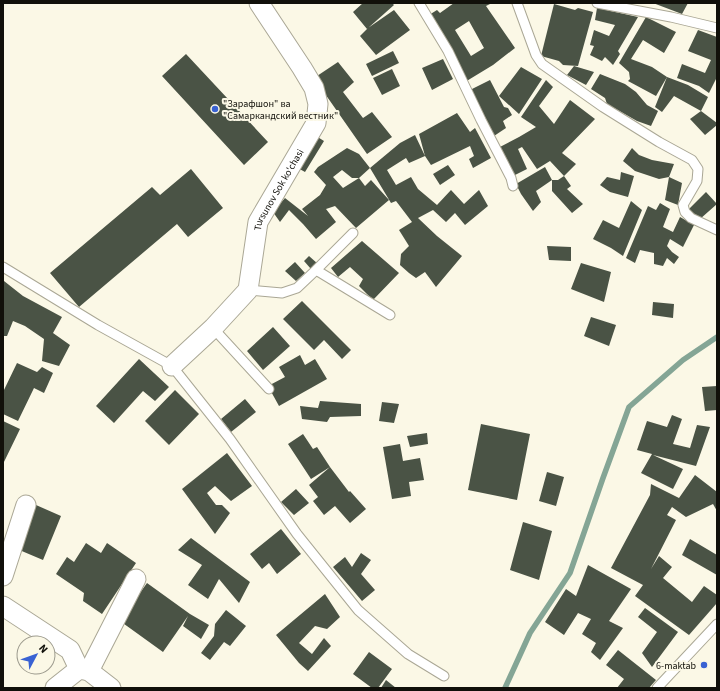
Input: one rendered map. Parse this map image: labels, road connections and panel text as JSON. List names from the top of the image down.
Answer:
{
  "streets": {
    "street": ["Tursunov Sok ko'chasi"]
  },
  "places": ["\"Зарафшон\" ва \"Самаркандский вестник\"", "6-maktab"],
  "north": "top right"
}
